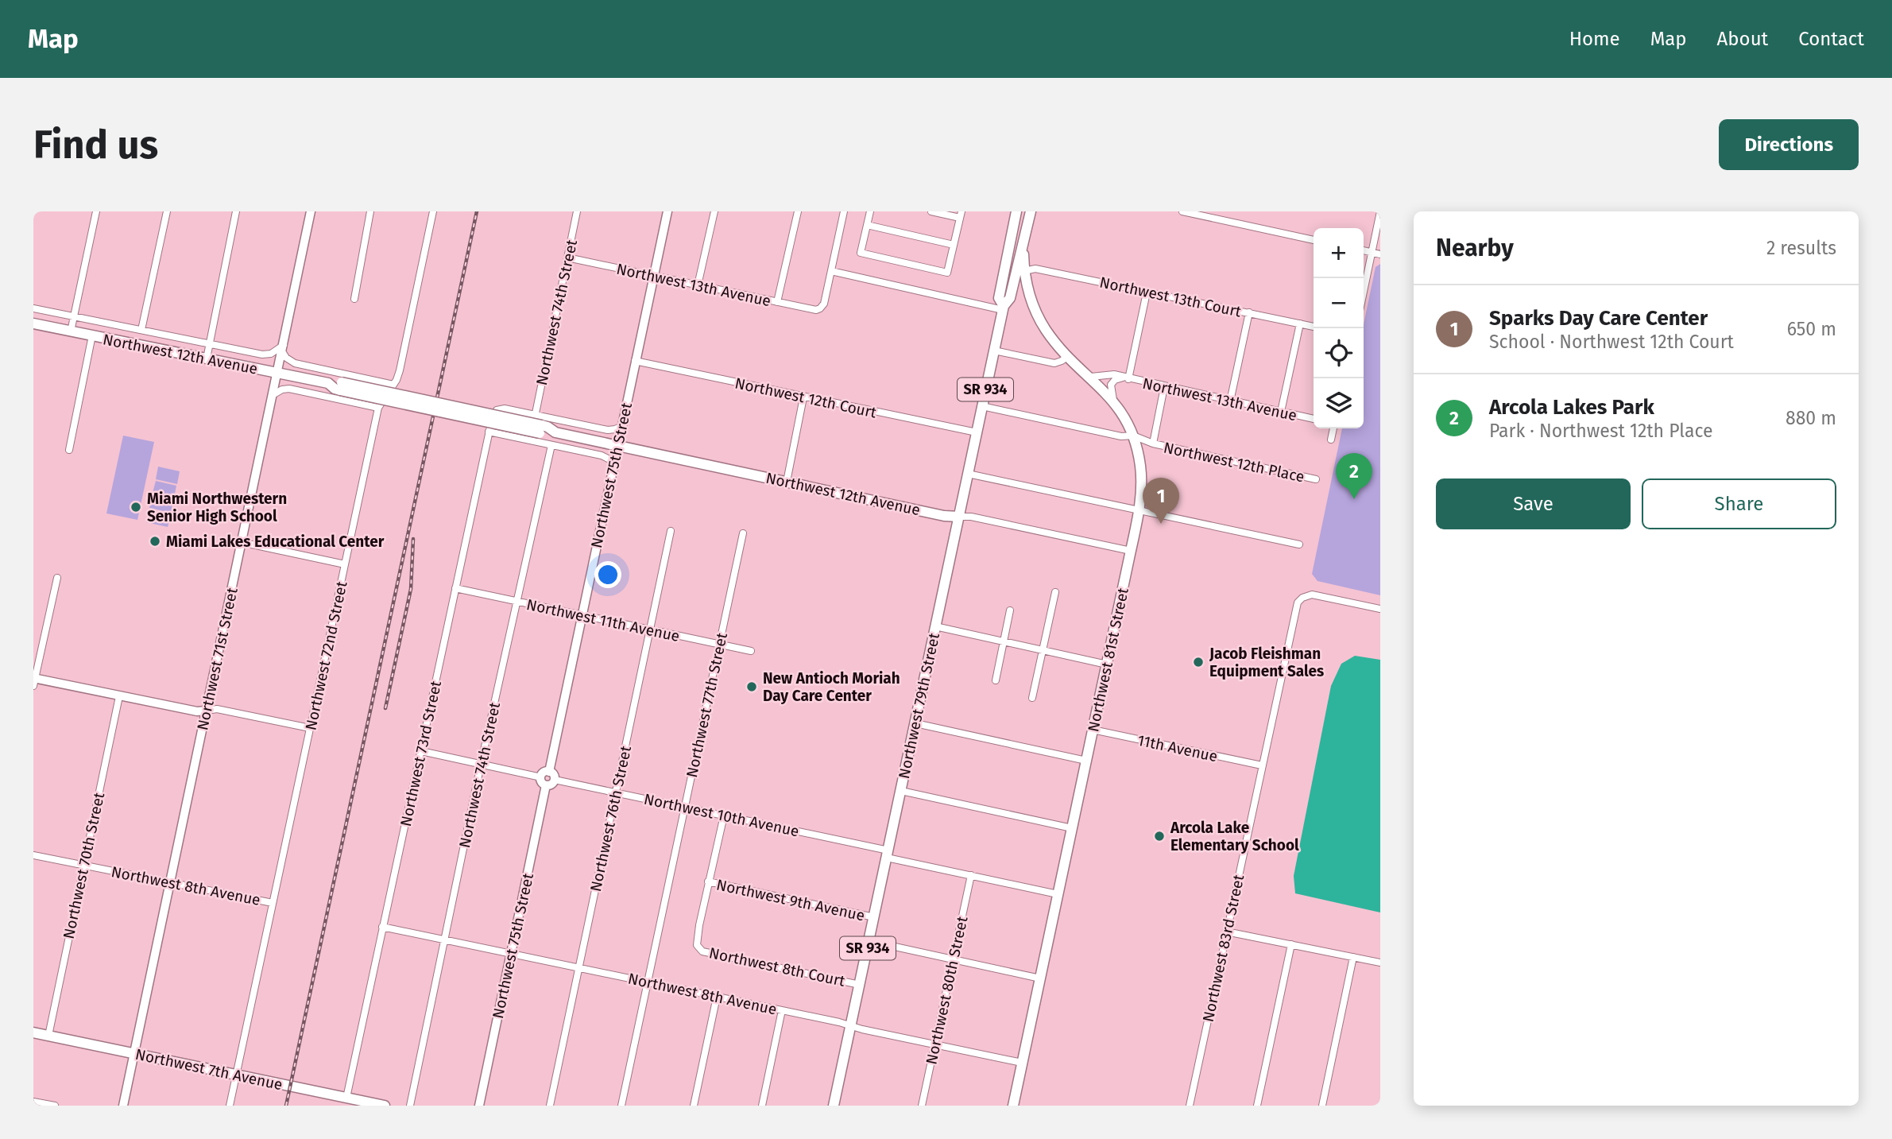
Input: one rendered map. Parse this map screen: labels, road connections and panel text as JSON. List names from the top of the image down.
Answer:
{
  "streets": {
    "main road": [
      "Northwest 12th Avenue",
      "SR 934",
      "Northwest 81st Street",
      "Northwest 79th Street",
      "Northwest 7th Avenue"
    ],
    "street": [
      "Northwest 13th Avenue",
      "Northwest 13th Court",
      "Northwest 74th Street",
      "Northwest 12th Court",
      "Northwest 12th Place",
      "Northwest 75th Street",
      "Northwest 11th Avenue",
      "Northwest 72nd Street",
      "Northwest 71st Street",
      "Northwest 77th Street",
      "11th Avenue",
      "Northwest 73rd Street",
      "Northwest 10th Avenue",
      "Northwest 76th Street",
      "Northwest 70th Street",
      "Northwest 8th Avenue",
      "Northwest 9th Avenue",
      "Northwest 83rd Street",
      "Northwest 8th Court",
      "Northwest 80th Street"
    ]
  },
  "crossings": [
    ["Northwest 13th Avenue", "Northwest 74th Street"],
    ["Northwest 13th Avenue", "Northwest 75th Street"],
    ["Northwest 13th Avenue", "Northwest 81st Street"],
    ["Northwest 13th Court", "Northwest 81st Street"],
    ["Northwest 74th Street", "Northwest 11th Avenue"],
    ["Northwest 74th Street", "Northwest 73rd Street"],
    ["Northwest 74th Street", "Northwest 8th Avenue"],
    ["Northwest 12th Avenue", "Northwest 75th Street"],
    ["Northwest 12th Avenue", "Northwest 71st Street"],
    ["Northwest 12th Avenue", "Northwest 81st Street"],
    ["Northwest 12th Avenue", "Northwest 79th Street"],
    ["Northwest 12th Court", "Northwest 75th Street"],
    ["Northwest 12th Court", "Northwest 79th Street"],
    ["Northwest 12th Place", "Northwest 81st Street"],
    ["Northwest 12th Place", "Northwest 79th Street"],
    ["Northwest 75th Street", "Northwest 11th Avenue"],
    ["Northwest 75th Street", "Northwest 10th Avenue"],
    ["Northwest 75th Street", "Northwest 8th Avenue"],
    ["Northwest 11th Avenue", "Northwest 77th Street"],
    ["Northwest 11th Avenue", "Northwest 73rd Street"],
    ["Northwest 11th Avenue", "Northwest 76th Street"],
    ["Northwest 72nd Street", "Northwest 8th Avenue"],
    ["Northwest 72nd Street", "Northwest 7th Avenue"],
    ["Northwest 71st Street", "Northwest 8th Avenue"],
    ["Northwest 71st Street", "Northwest 7th Avenue"],
    ["Northwest 81st Street", "Northwest 79th Street"],
    ["Northwest 81st Street", "11th Avenue"],
    ["Northwest 81st Street", "Northwest 10th Avenue"],
    ["Northwest 81st Street", "Northwest 8th Avenue"],
    ["Northwest 81st Street", "Northwest 9th Avenue"],
    ["Northwest 77th Street", "Northwest 10th Avenue"],
    ["Northwest 77th Street", "Northwest 8th Avenue"],
    ["Northwest 79th Street", "Northwest 10th Avenue"],
    ["Northwest 79th Street", "Northwest 8th Avenue"],
    ["Northwest 79th Street", "Northwest 9th Avenue"],
    ["Northwest 79th Street", "Northwest 8th Court"],
    ["11th Avenue", "Northwest 83rd Street"],
    ["Northwest 73rd Street", "Northwest 8th Avenue"],
    ["Northwest 73rd Street", "Northwest 7th Avenue"],
    ["Northwest 10th Avenue", "Northwest 76th Street"],
    ["Northwest 10th Avenue", "Northwest 80th Street"],
    ["Northwest 76th Street", "Northwest 8th Avenue"],
    ["Northwest 70th Street", "Northwest 8th Avenue"],
    ["Northwest 70th Street", "Northwest 7th Avenue"],
    ["Northwest 8th Avenue", "Northwest 80th Street"],
    ["Northwest 9th Avenue", "Northwest 8th Court"],
    ["Northwest 9th Avenue", "Northwest 80th Street"]
  ],
  "places": [
    "Miami Northwestern Senior High School",
    "Miami Lakes Educational Center",
    "Jacob Fleishman Equipment Sales",
    "New Antioch Moriah Day Care Center",
    "Arcola Lake Elementary School"
  ],
  "page": {
    "header": "Map",
    "nav": [
      "Home",
      "Map",
      "About",
      "Contact"
    ],
    "buttons": [
      "Directions",
      ["Save", "Share"]
    ],
    "title": "Find us",
    "heading": ["Nearby", "2 results"],
    "map_buttons": ["+", "−"],
    "list": [
      {
        "mark": "1",
        "name": "Sparks Day Care Center",
        "note": "School · Northwest 12th Court",
        "value": "650 m"
      },
      {
        "mark": "2",
        "name": "Arcola Lakes Park",
        "note": "Park · Northwest 12th Place",
        "value": "880 m"
      }
    ],
    "pins": ["2", "1"]
  }
}
